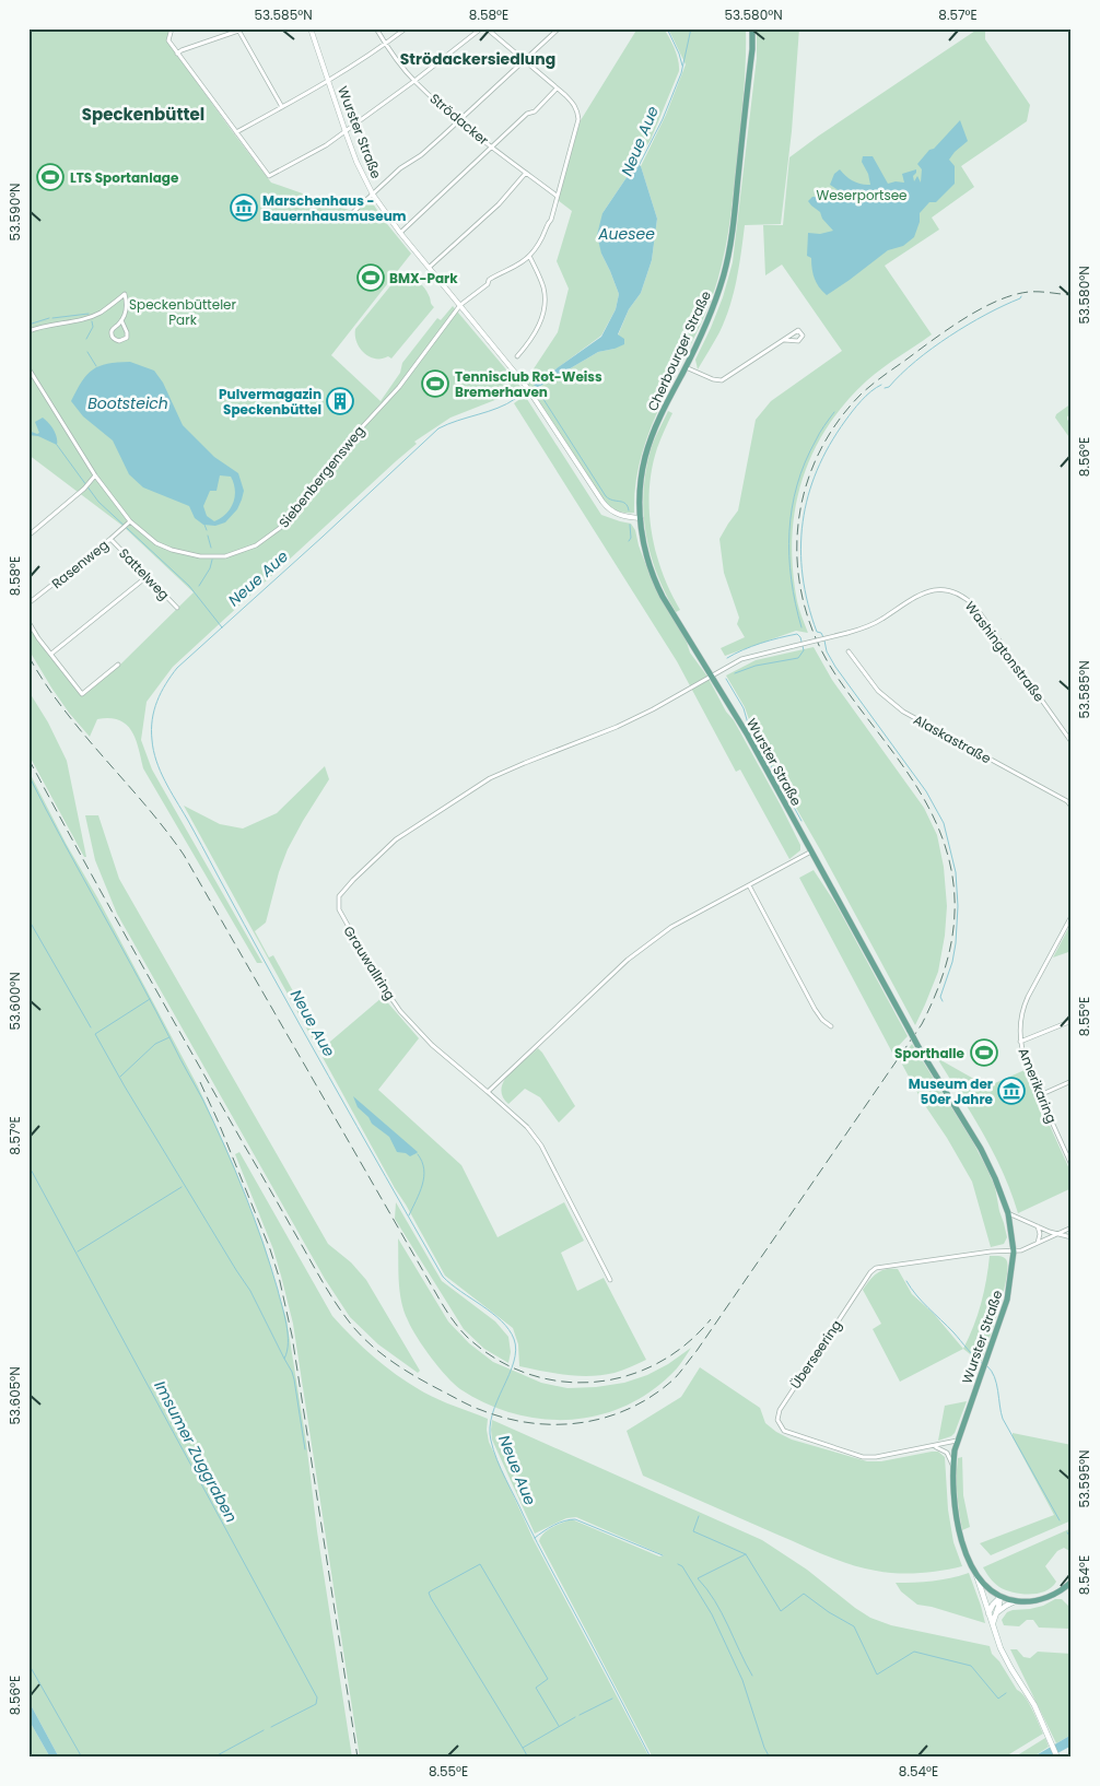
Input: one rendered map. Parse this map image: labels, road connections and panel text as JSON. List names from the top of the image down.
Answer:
{
  "streets": {
    "main road": ["Wurster Straße", "Cherbourger Straße"],
    "street": [
      "Strödacker",
      "Siebenbergensweg",
      "Rasenweg",
      "Sattelweg",
      "Washingtonstraße",
      "Alaskastraße",
      "Grauwallring",
      "Amerikaring",
      "Überseering"
    ]
  },
  "crossings": [
    ["Wurster Straße", "Cherbourger Straße"],
    ["Wurster Straße", "Siebenbergensweg"],
    ["Wurster Straße", "Washingtonstraße"],
    ["Wurster Straße", "Grauwallring"],
    ["Wurster Straße", "Überseering"],
    ["Siebenbergensweg", "Rasenweg"],
    ["Rasenweg", "Sattelweg"],
    ["Washingtonstraße", "Grauwallring"]
  ],
  "districts": ["Strödackersiedlung", "Speckenbüttel"],
  "water": [
    "Neue Aue",
    "Auesee",
    "Bootsteich",
    "Imsumer Zuggraben"
  ],
  "parks": ["Weserportsee", "Speckenbütteler Park"],
  "places": {
    "sports": [
      "LTS Sportanlage",
      "BMX-Park",
      "Tennisclub Rot-Weiss Bremerhaven",
      "Sporthalle"
    ],
    "museum": ["Marschenhaus - Bauernhausmuseum", "Museum der 50er Jahre"],
    "building": ["Pulvermagazin Speckenbüttel"]
  },
  "coordinates": [
    "53.585°N",
    "8.58°E",
    "53.580°N",
    "8.57°E",
    "53.590°N",
    "8.56°E",
    "53.600°N",
    "8.55°E",
    "53.605°N",
    "53.595°N",
    "8.54°E"
  ]
}
